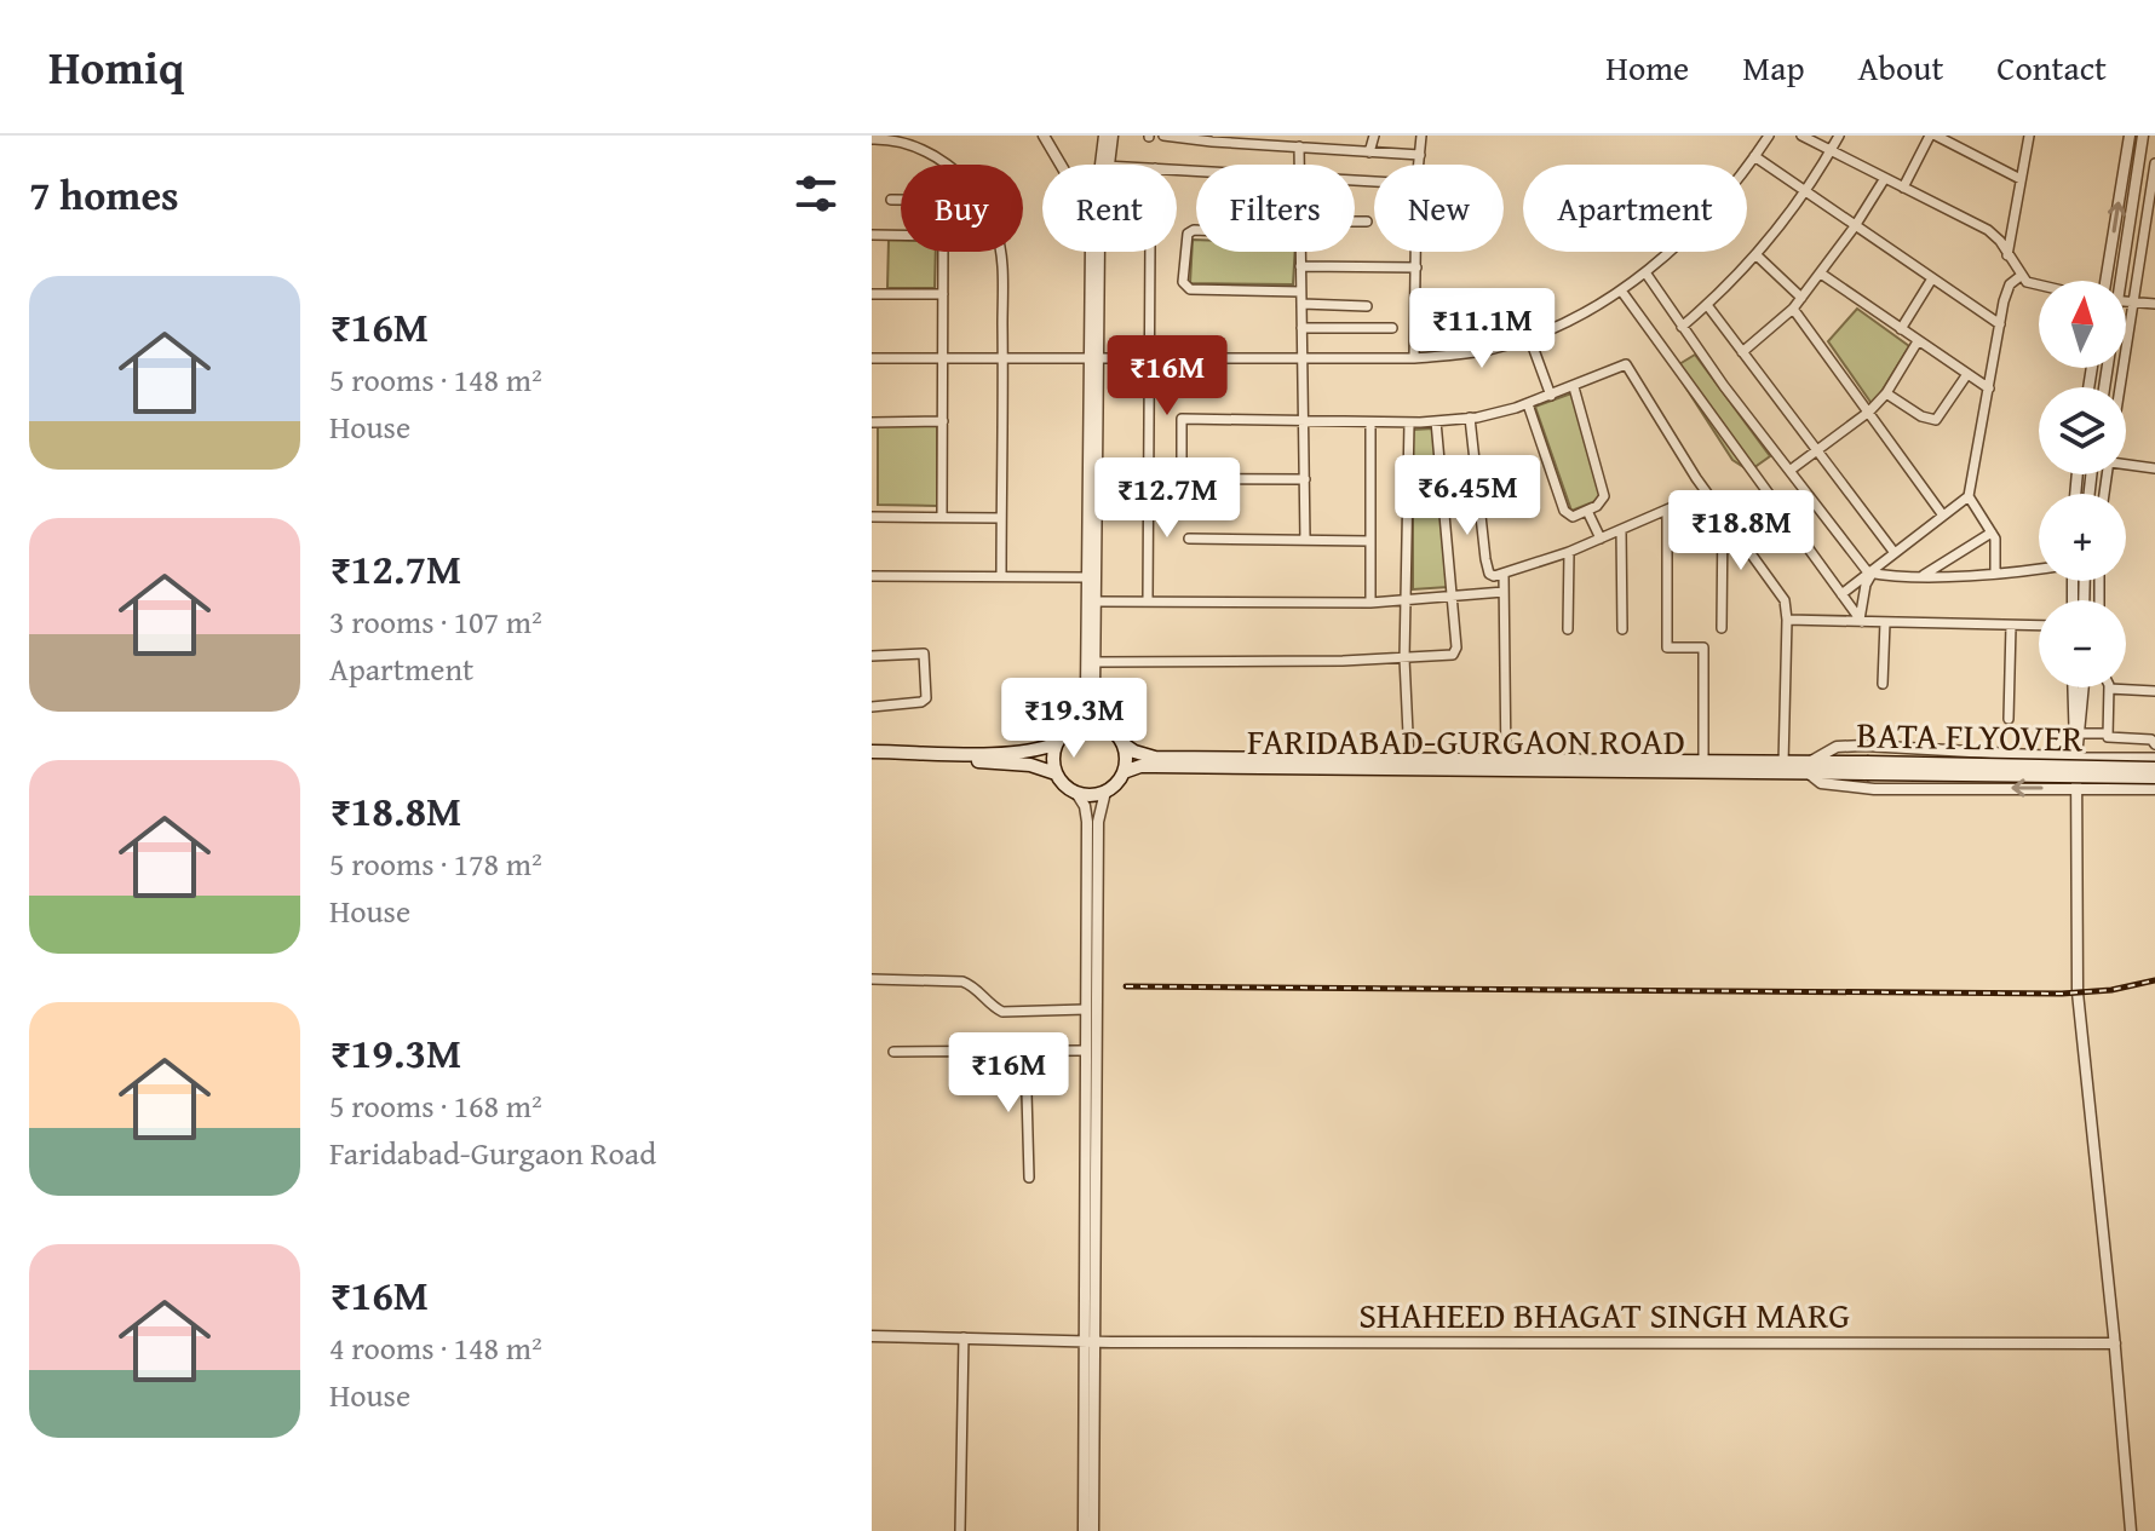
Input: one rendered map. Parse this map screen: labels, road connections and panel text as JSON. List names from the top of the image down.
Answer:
{
  "streets": {
    "main road": ["BATA FLYOVER", "FARIDABAD-GURGAON ROAD"],
    "street": ["SHAHEED BHAGAT SINGH MARG"]
  },
  "crossings": [
    ["BATA FLYOVER", "FARIDABAD-GURGAON ROAD"]
  ],
  "north": "top",
  "page": {
    "header": "Homiq",
    "nav": [
      "Home",
      "Map",
      "About",
      "Contact"
    ],
    "heading": "7 homes",
    "chip": [
      "Buy",
      "Rent",
      "Filters",
      "New",
      "Apartment"
    ],
    "list": [
      {
        "name": "₹16M",
        "note": "5 rooms · 148 m² · House"
      },
      {
        "name": "₹12.7M",
        "note": "3 rooms · 107 m² · Apartment"
      },
      {
        "name": "₹18.8M",
        "note": "5 rooms · 178 m² · House"
      },
      {
        "name": "₹19.3M",
        "note": "5 rooms · 168 m² · Faridabad-Gurgaon Road"
      },
      {
        "name": "₹16M",
        "note": "4 rooms · 148 m² · House"
      }
    ],
    "map_buttons": ["+", "−"],
    "price": [
      "₹11.1M",
      "₹16M",
      "₹6.45M",
      "₹12.7M",
      "₹18.8M",
      "₹19.3M",
      "₹16M"
    ]
  }
}
